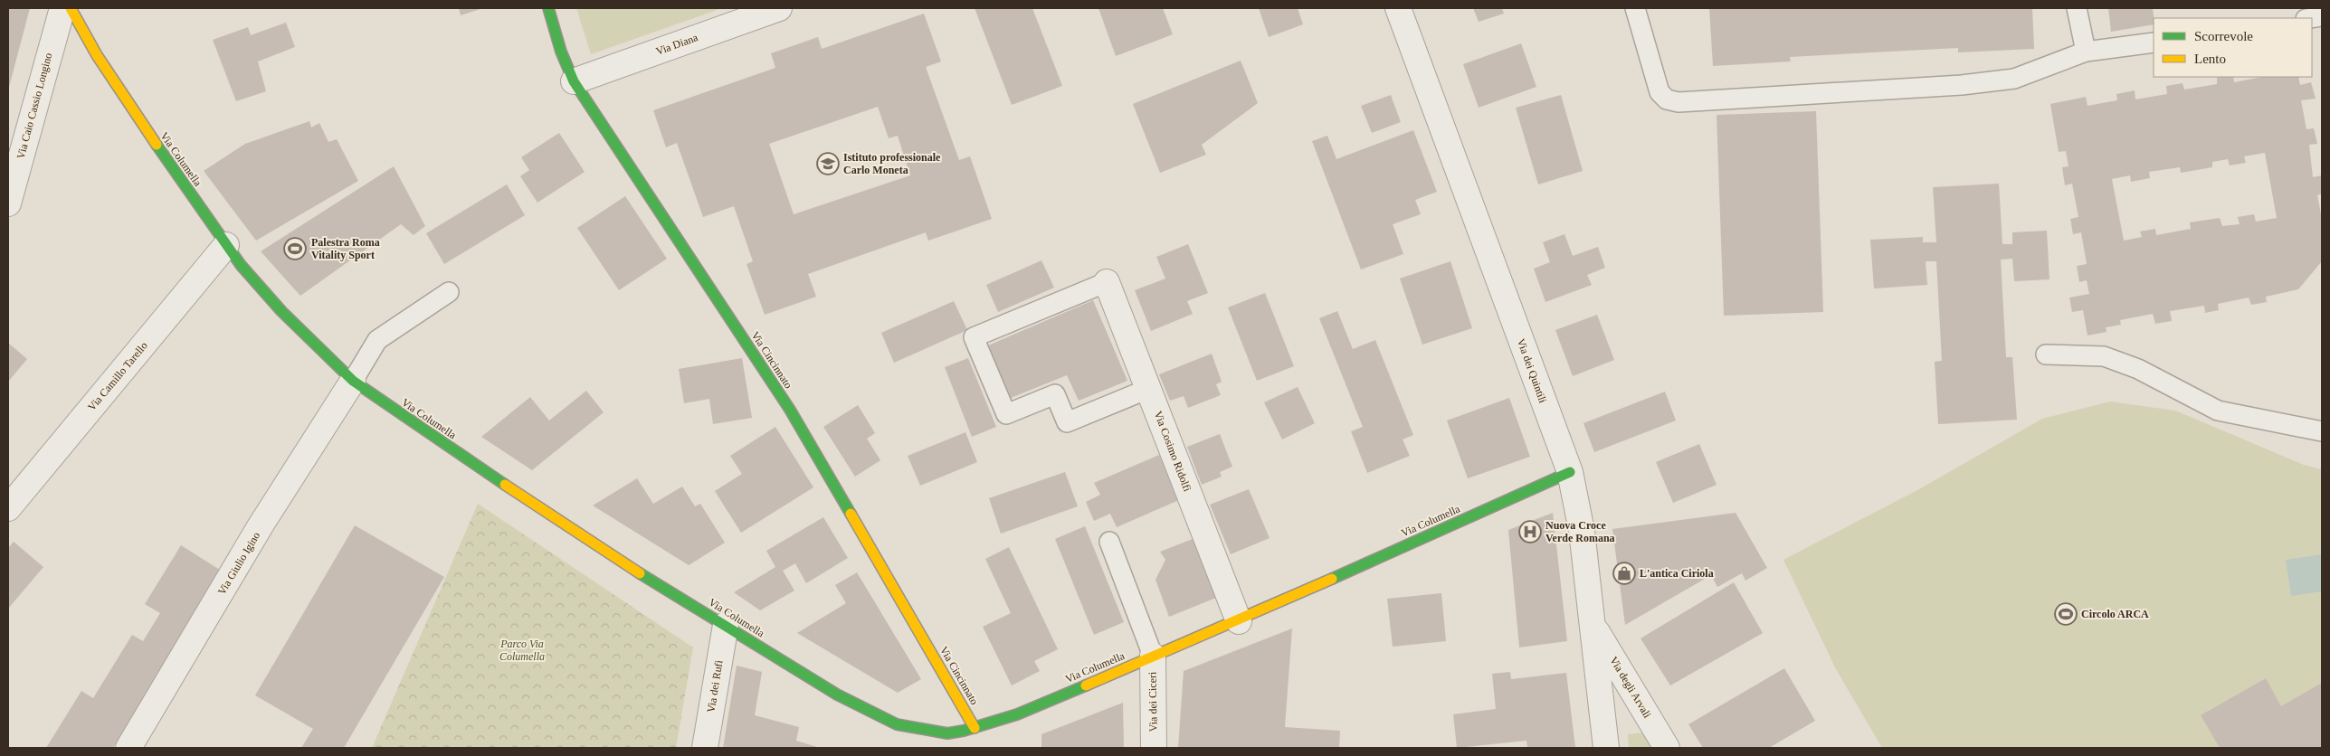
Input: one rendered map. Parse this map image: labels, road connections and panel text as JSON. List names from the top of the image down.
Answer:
{
  "streets": {
    "street": [
      "Via Diana",
      "Via Caio Cassio Longino",
      "Via Columella",
      "Via Cincinnato",
      "Via dei Quintili",
      "Via Camillo Tarello",
      "Via Cosimo Ridolfi",
      "Via Giulio Igino",
      "Via dei Rufi",
      "Via degli Arvali",
      "Via dei Ciceri"
    ]
  },
  "crossings": [
    ["Via Diana", "Via Cincinnato"],
    ["Via Columella", "Via Cincinnato"],
    ["Via Columella", "Via dei Quintili"],
    ["Via Columella", "Via Camillo Tarello"],
    ["Via Columella", "Via Cosimo Ridolfi"],
    ["Via Columella", "Via Giulio Igino"],
    ["Via Columella", "Via dei Rufi"],
    ["Via Columella", "Via dei Ciceri"],
    ["Via dei Quintili", "Via degli Arvali"]
  ],
  "parks": ["Parco Via Columella"],
  "places": {
    "school or university": ["Istituto professionale Carlo Moneta"],
    "sports": ["Palestra Roma Vitality Sport", "Circolo ARCA"],
    "hospital": ["Nuova Croce Verde Romana"],
    "shop": ["L'antica Ciriola"]
  },
  "legend": ["Scorrevole", "Lento"]
}
